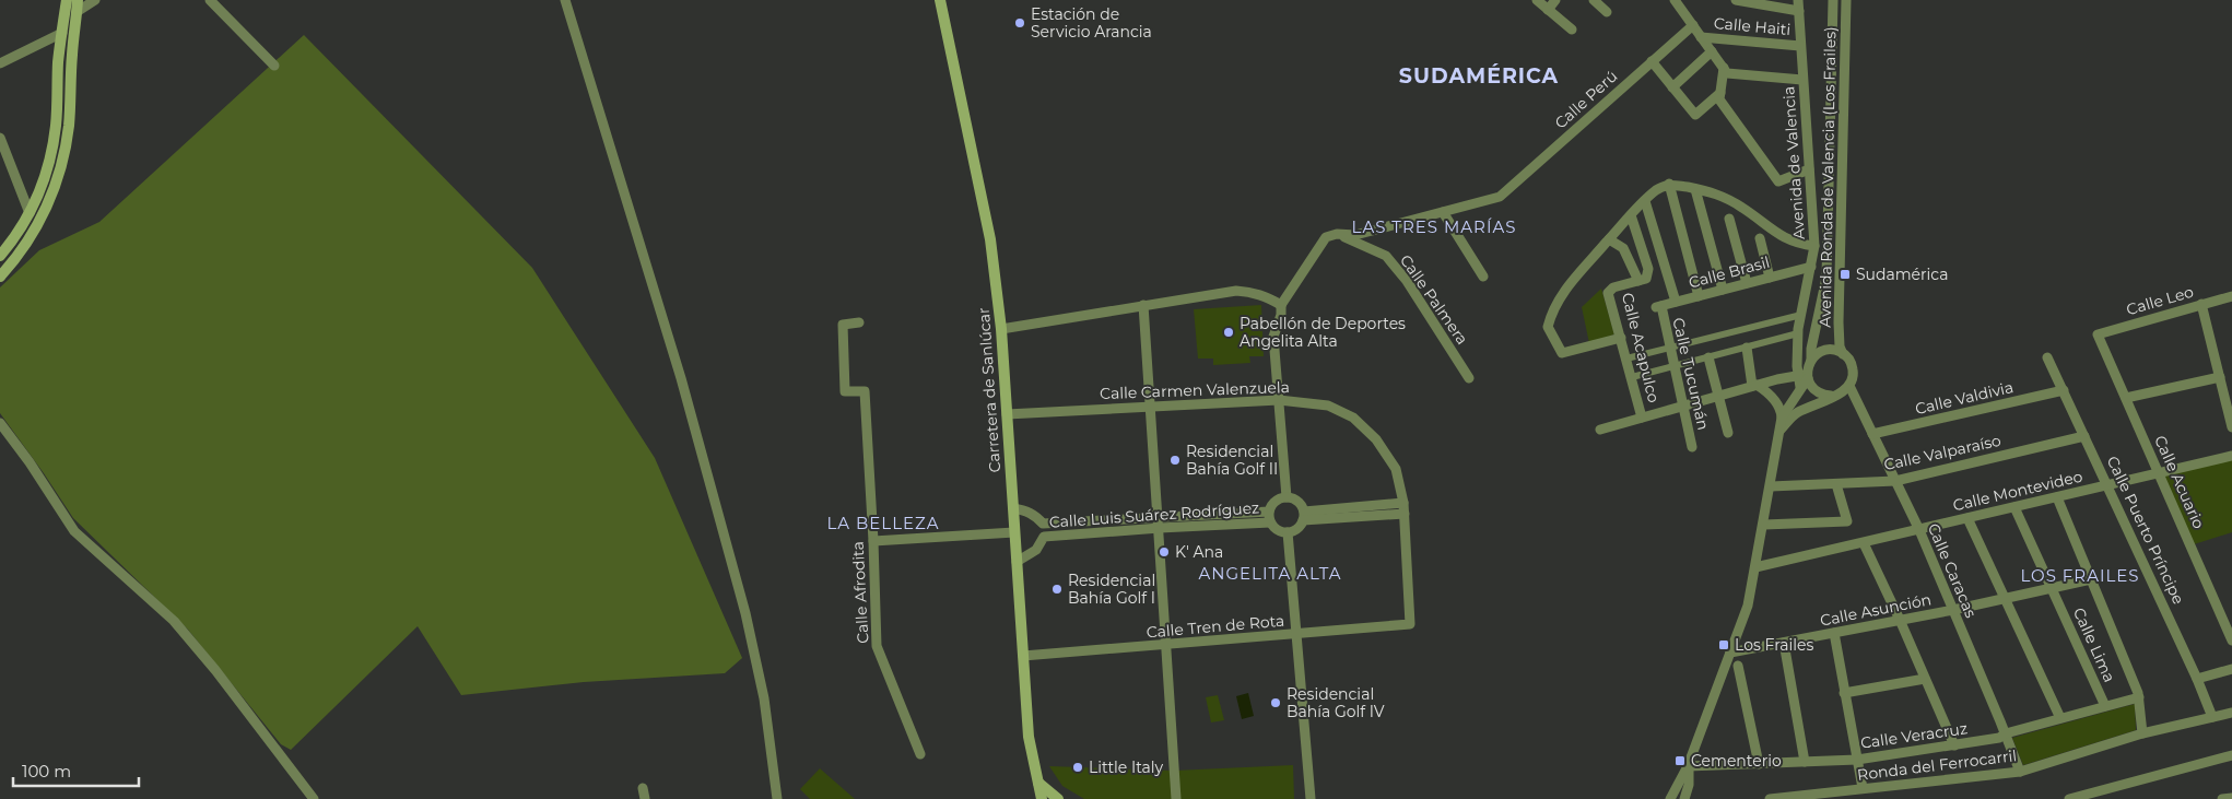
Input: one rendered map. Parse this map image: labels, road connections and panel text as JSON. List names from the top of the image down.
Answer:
{
  "streets": {
    "main road": ["Carretera de Sanlúcar"],
    "street": [
      "Calle Haiti",
      "Calle Perú",
      "Avenida de Valencia",
      "Avenida Ronda de Valencia (Los Frailes)",
      "Calle Brasil",
      "Calle Palmera",
      "Calle Leo",
      "Calle Acapulco",
      "Calle Tucumán",
      "Calle Carmen Valenzuela",
      "Calle Valdivia",
      "Calle Valparaíso",
      "Calle Acuario",
      "Calle Montevideo",
      "Calle Luis Suárez Rodríguez",
      "Calle Puerto Príncipe",
      "Calle Caracas",
      "Calle Afrodita",
      "Calle Asunción",
      "Calle Tren de Rota",
      "Calle Lima",
      "Calle Veracruz",
      "Ronda del Ferrocarril"
    ]
  },
  "crossings": [
    ["Calle Haiti", "Avenida de Valencia"],
    ["Avenida de Valencia", "Avenida Ronda de Valencia (Los Frailes)"],
    ["Avenida de Valencia", "Calle Brasil"],
    ["Avenida de Valencia", "Calle Caracas"],
    ["Avenida Ronda de Valencia (Los Frailes)", "Calle Caracas"],
    ["Calle Brasil", "Calle Tucumán"],
    ["Calle Leo", "Calle Acuario"],
    ["Carretera de Sanlúcar", "Calle Carmen Valenzuela"],
    ["Carretera de Sanlúcar", "Calle Luis Suárez Rodríguez"],
    ["Carretera de Sanlúcar", "Calle Tren de Rota"],
    ["Calle Carmen Valenzuela", "Calle Tren de Rota"],
    ["Calle Valdivia", "Calle Puerto Príncipe"],
    ["Calle Valdivia", "Calle Caracas"],
    ["Calle Valparaíso", "Calle Puerto Príncipe"],
    ["Calle Valparaíso", "Calle Caracas"],
    ["Calle Acuario", "Calle Montevideo"],
    ["Calle Montevideo", "Calle Puerto Príncipe"],
    ["Calle Montevideo", "Calle Caracas"],
    ["Calle Montevideo", "Calle Lima"],
    ["Calle Puerto Príncipe", "Ronda del Ferrocarril"],
    ["Calle Caracas", "Calle Asunción"],
    ["Calle Caracas", "Calle Veracruz"],
    ["Calle Caracas", "Ronda del Ferrocarril"],
    ["Calle Asunción", "Calle Lima"],
    ["Calle Lima", "Calle Veracruz"]
  ],
  "districts": [
    "SUDAMÉRICA",
    "LAS TRES MARÍAS",
    "LA BELLEZA",
    "ANGELITA ALTA",
    "LOS FRAILES"
  ],
  "places": {
    "other": [
      "Estación de Servicio Arancia",
      "Pabellón de Deportes Angelita Alta",
      "Residencial Bahía Golf II",
      "K' Ana",
      "Residencial Bahía Golf I",
      "Residencial Bahía Golf IV",
      "Little Italy"
    ],
    "transit": ["Sudamérica", "Los Frailes", "Cementerio"]
  },
  "scale_bar": "100 m"
}
